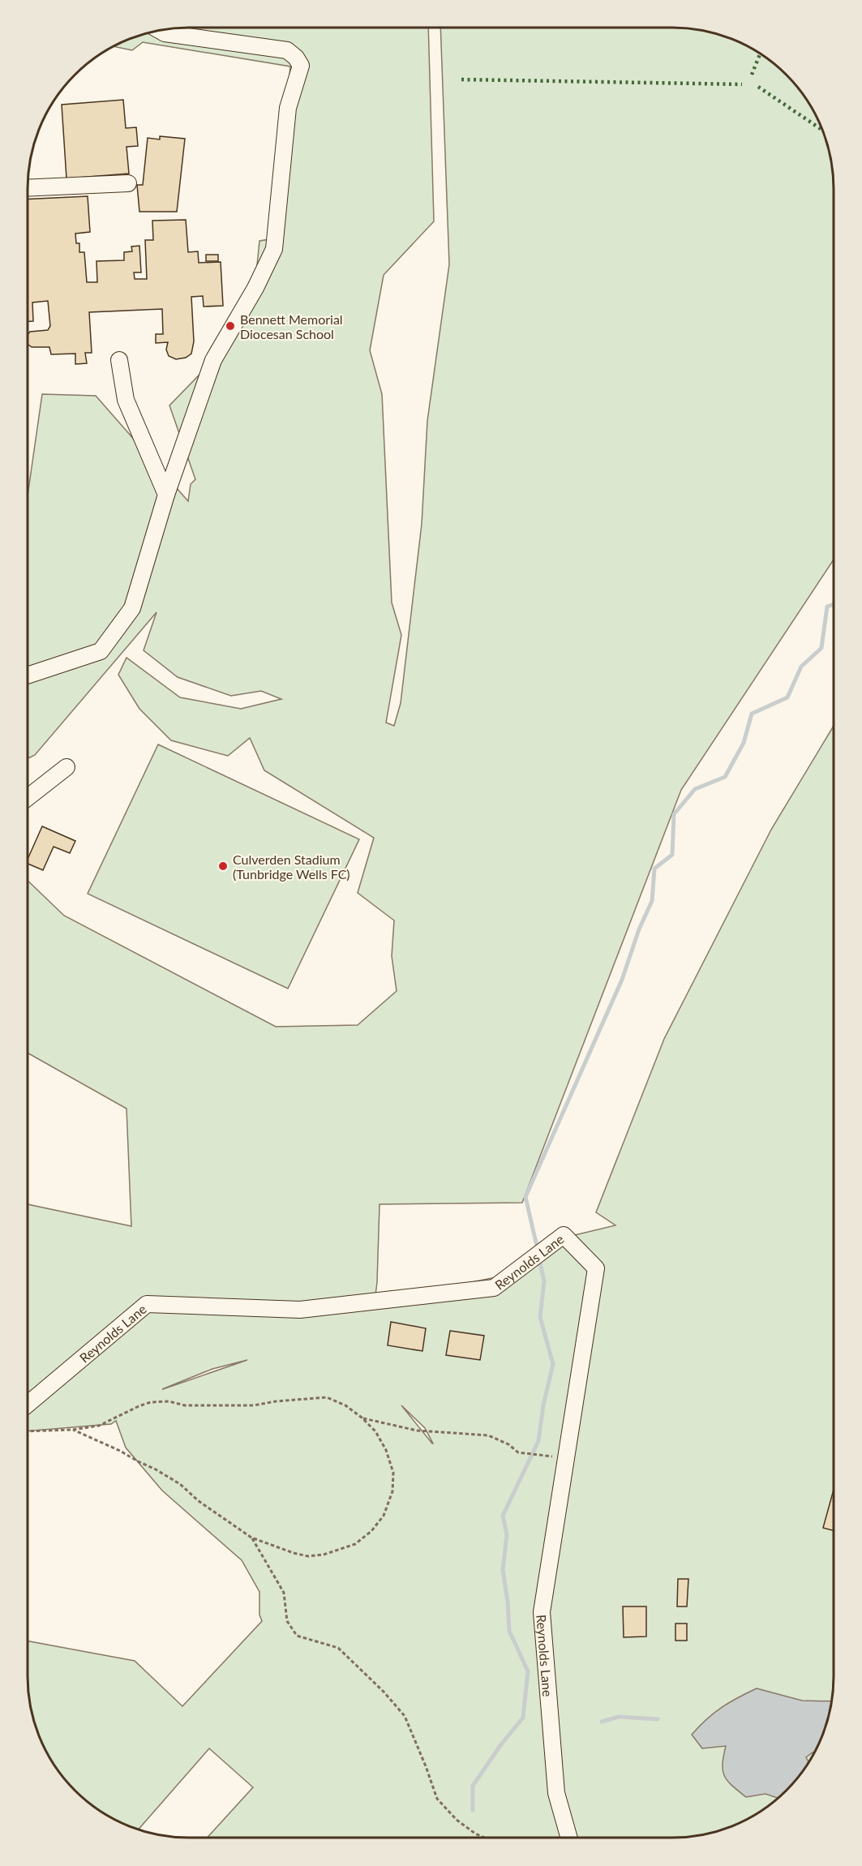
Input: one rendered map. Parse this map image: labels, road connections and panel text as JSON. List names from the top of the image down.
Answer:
{
  "streets": {
    "street": ["Reynolds Lane"]
  },
  "places": ["Bennett Memorial Diocesan School", "Culverden Stadium (Tunbridge Wells FC)"]
}
